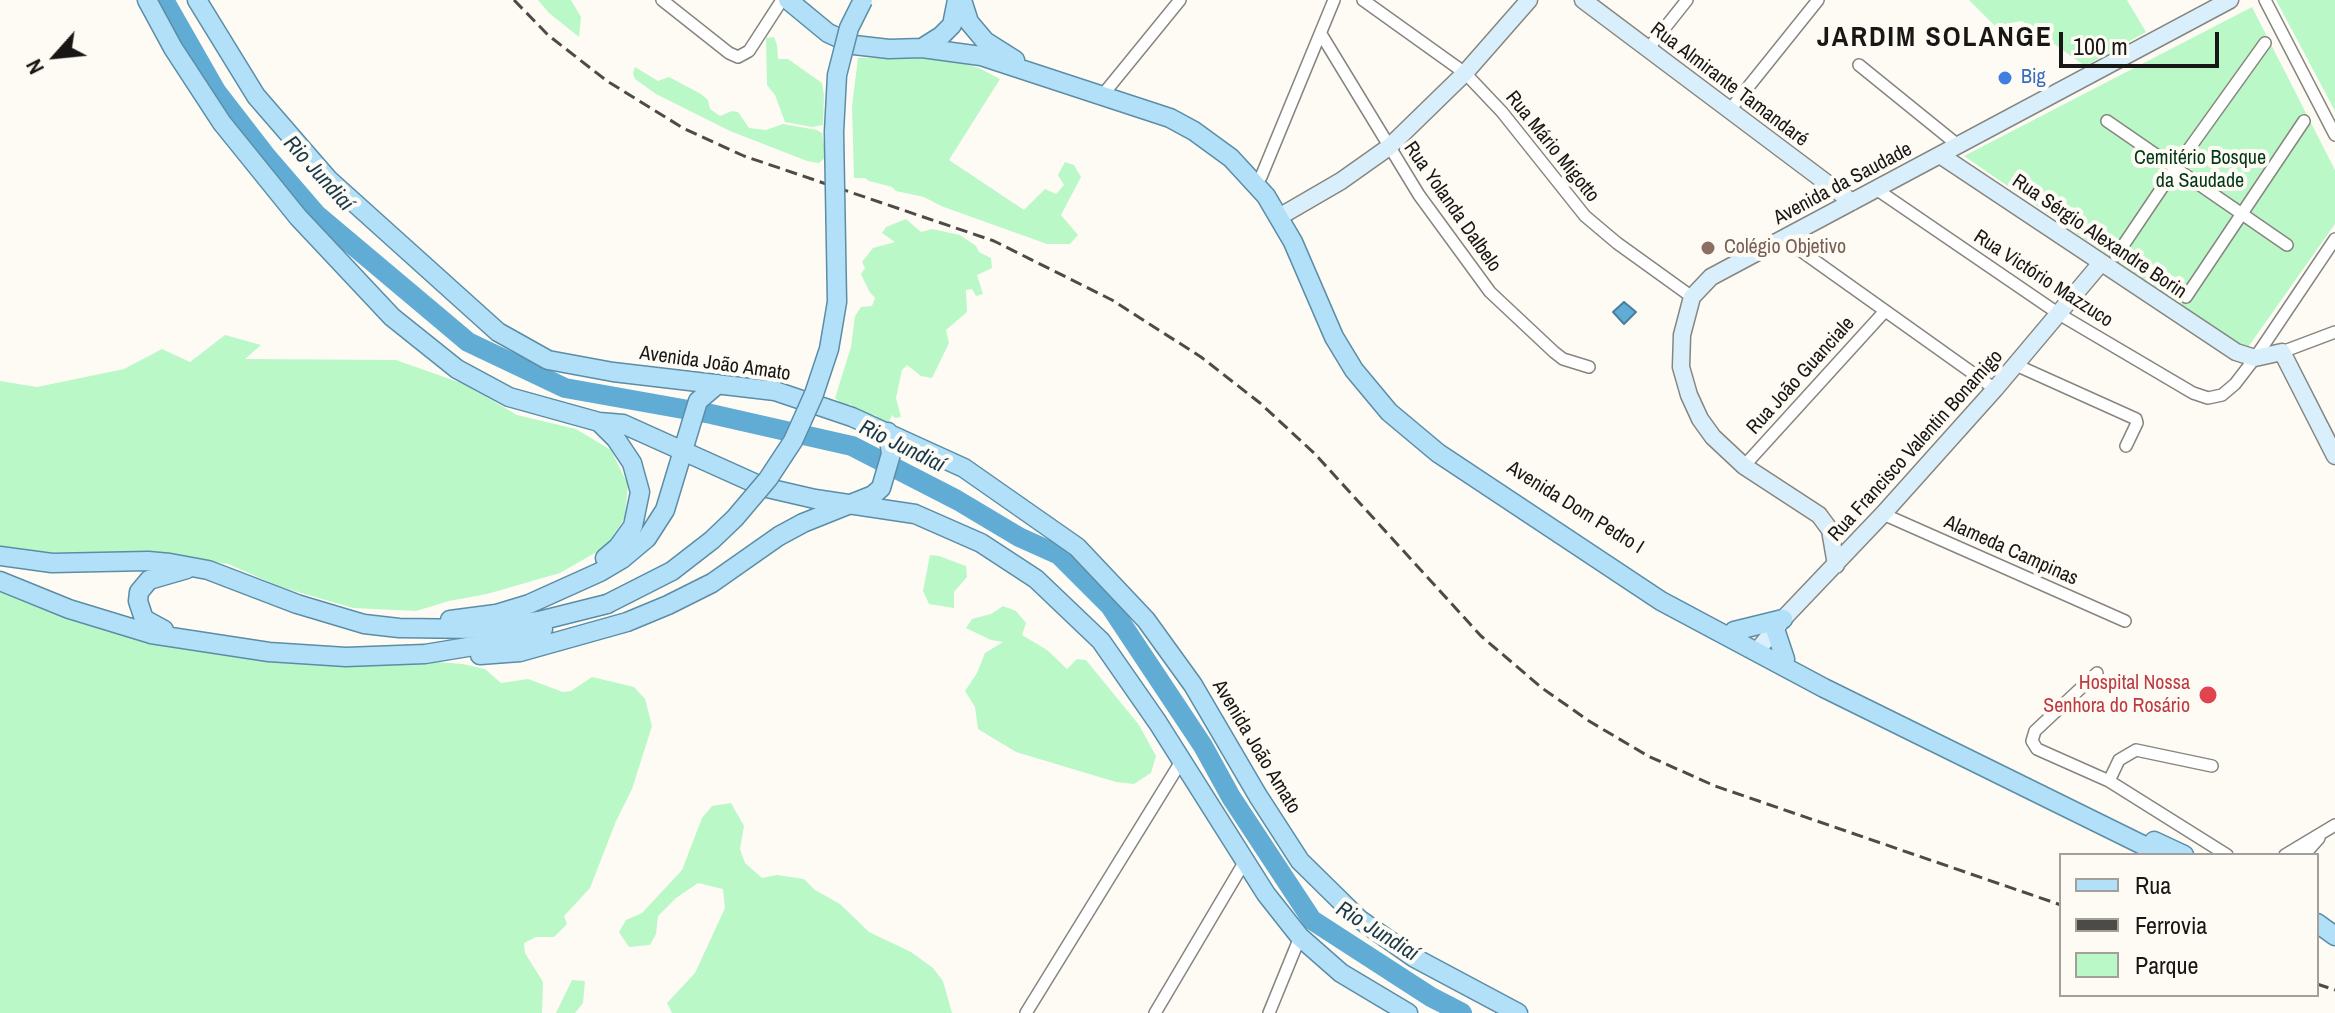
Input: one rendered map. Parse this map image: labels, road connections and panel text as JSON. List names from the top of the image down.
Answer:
{
  "streets": {
    "main road": ["Avenida João Amato", "Avenida Dom Pedro I"],
    "street": [
      "Rua Almirante Tamandaré",
      "Rua Mário Migotto",
      "Avenida da Saudade",
      "Rua Yolanda Dalbelo",
      "Rua Sérgio Alexandre Borin",
      "Rua Victório Mazzuco",
      "Rua João Guanciale",
      "Rua Francisco Valentin Bonamigo",
      "Alameda Campinas"
    ]
  },
  "crossings": [
    ["Rua Almirante Tamandaré", "Avenida da Saudade"],
    ["Rua Mário Migotto", "Avenida da Saudade"],
    ["Avenida da Saudade", "Rua Sérgio Alexandre Borin"],
    ["Avenida da Saudade", "Rua Victório Mazzuco"],
    ["Rua Sérgio Alexandre Borin", "Rua Victório Mazzuco"],
    ["Rua Sérgio Alexandre Borin", "Rua Francisco Valentin Bonamigo"],
    ["Rua Victório Mazzuco", "Rua Francisco Valentin Bonamigo"],
    ["Rua Francisco Valentin Bonamigo", "Avenida Dom Pedro I"],
    ["Rua Francisco Valentin Bonamigo", "Alameda Campinas"]
  ],
  "districts": ["JARDIM SOLANGE"],
  "water": ["Rio Jundiaí"],
  "parks": ["Cemitério Bosque da Saudade"],
  "places": ["Big", "Colégio Objetivo", "Hospital Nossa Senhora do Rosário"],
  "legend": ["Rua", "Ferrovia", "Parque"],
  "scale_bar": "100 m",
  "north": "bottom left"
}
